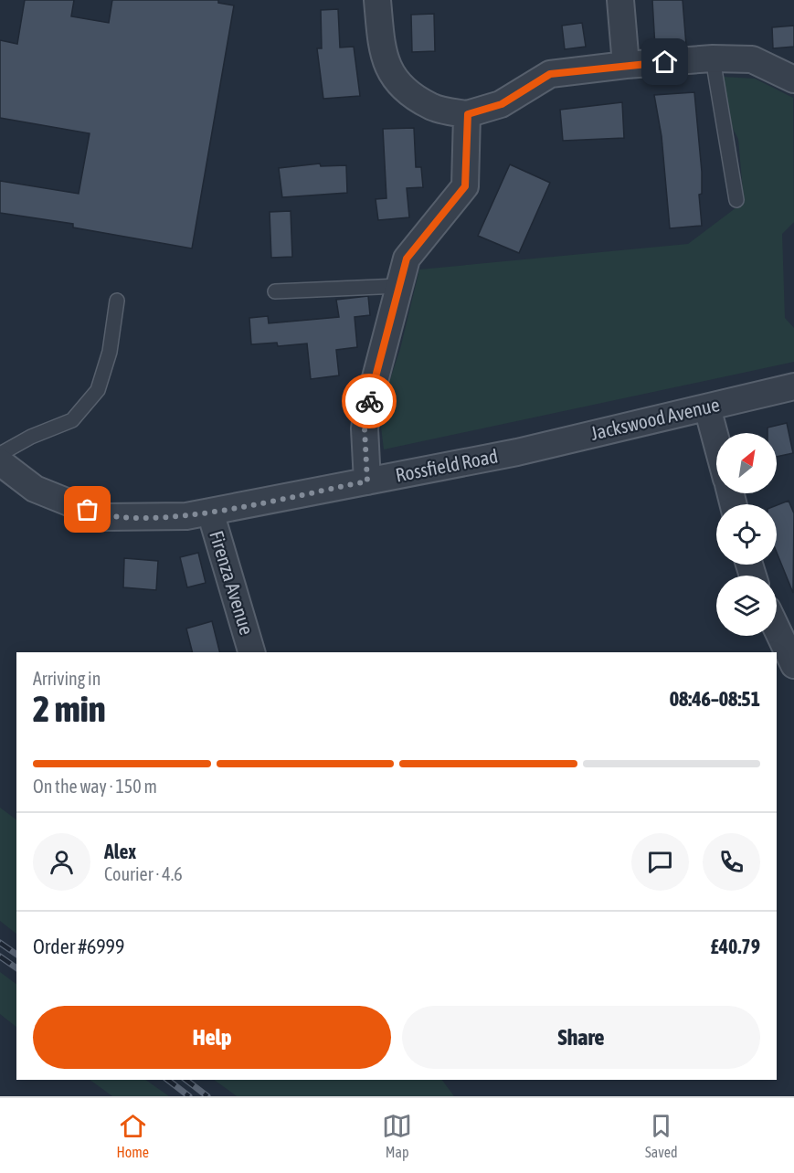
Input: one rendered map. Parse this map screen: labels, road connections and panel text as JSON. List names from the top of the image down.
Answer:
{
  "streets": {
    "street": ["Jackswood Avenue", "Rossfield Road", "Firenza Avenue"]
  },
  "crossings": [
    ["Jackswood Avenue", "Rossfield Road"],
    ["Rossfield Road", "Firenza Avenue"]
  ],
  "north": "top right",
  "page": {
    "heading": ["2 min", "Arriving in", "08:46–08:51"],
    "panel": [
      "Alex",
      "Courier · 4.6",
      "Order #6999",
      "£40.79"
    ],
    "bar": "On the way · 150 m",
    "buttons": ["Help", "Share"],
    "tabs": ["Home", "Map", "Saved"]
  }
}
